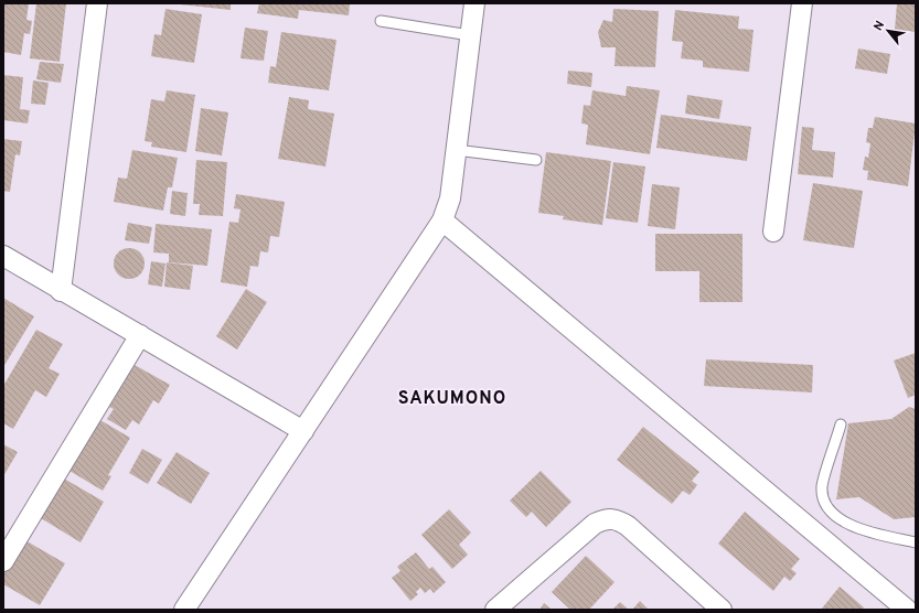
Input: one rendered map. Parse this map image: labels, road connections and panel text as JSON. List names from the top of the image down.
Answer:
{
  "districts": ["SAKUMONO"],
  "north": "top left"
}
